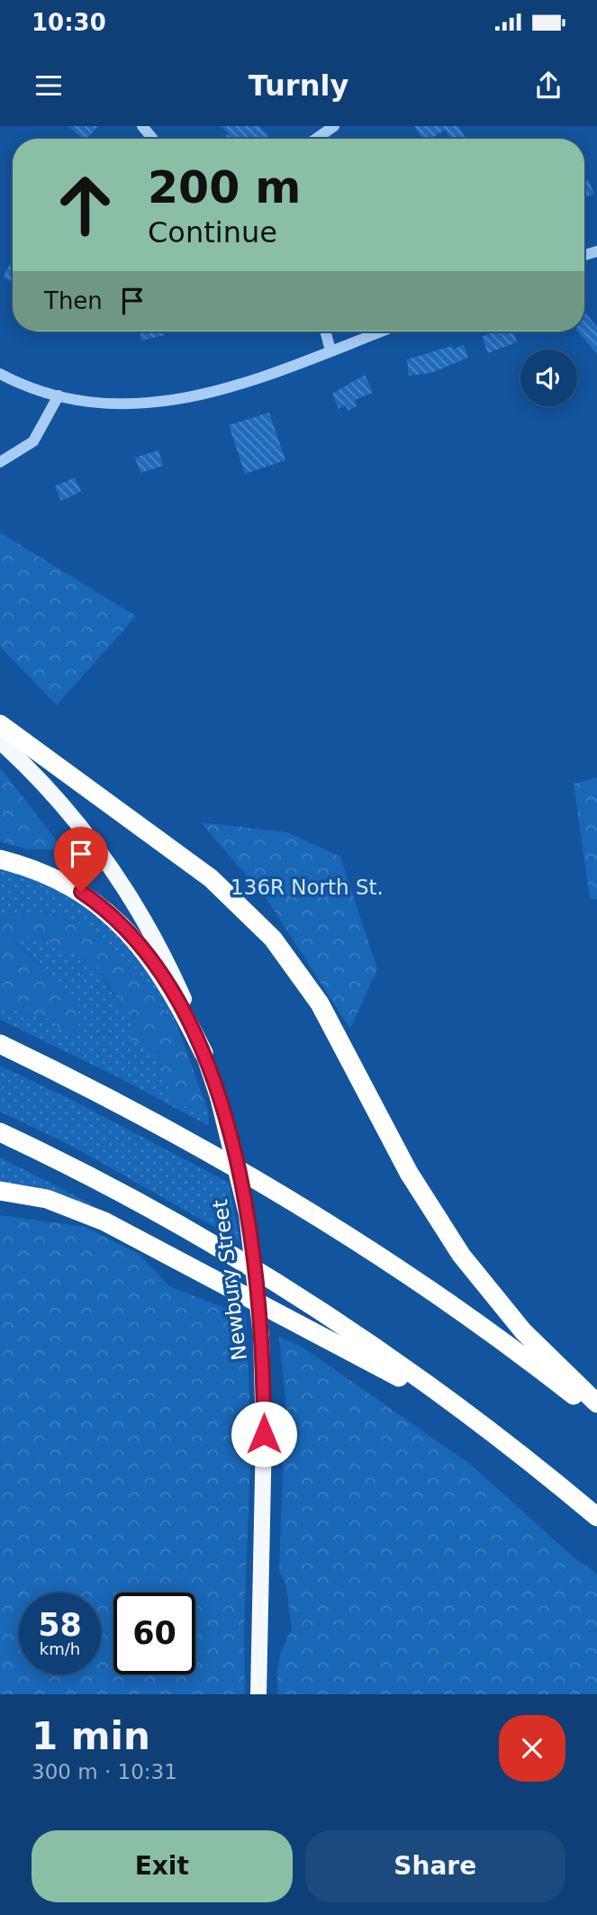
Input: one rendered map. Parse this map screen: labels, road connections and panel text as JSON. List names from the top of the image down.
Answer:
{
  "streets": {
    "main road": ["Newbury Street"]
  },
  "parks": ["136R North St."],
  "page": {
    "status": "10:30",
    "header": "Turnly",
    "turn": ["200 m", "Continue"],
    "then": "Then",
    "speed": "58 km/h",
    "limit": "60",
    "heading": ["1 min", "300 m · 10:31"],
    "buttons": ["Exit", "Share"]
  }
}
